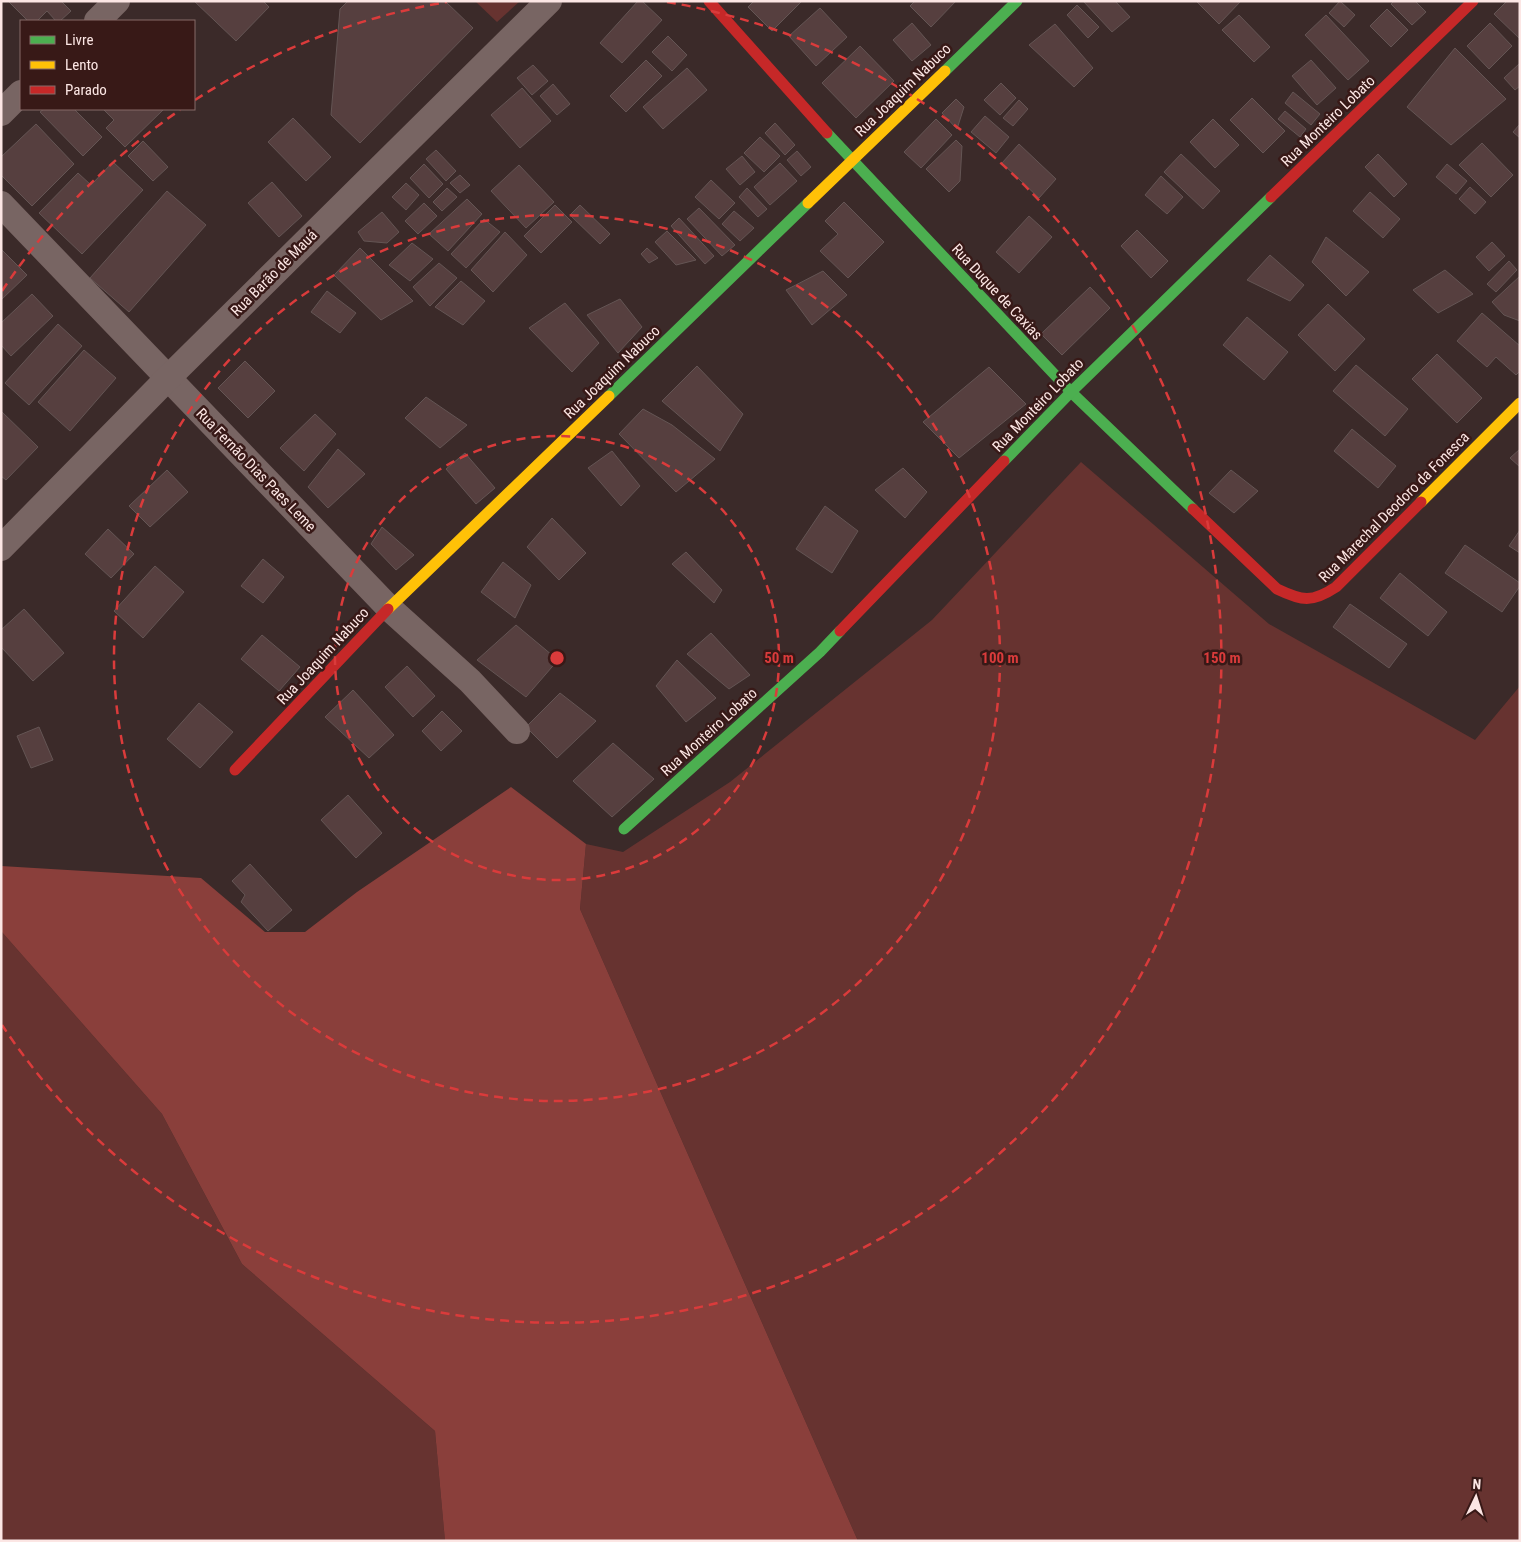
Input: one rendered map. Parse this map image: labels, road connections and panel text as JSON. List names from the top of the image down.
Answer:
{
  "streets": {
    "street": [
      "Rua Joaquim Nabuco",
      "Rua Monteiro Lobato",
      "Rua Barão de Mauá",
      "Rua Duque de Caxias",
      "Rua Fernão Dias Paes Leme",
      "Rua Marechal Deodoro da Fonesca"
    ]
  },
  "crossings": [
    ["Rua Joaquim Nabuco", "Rua Duque de Caxias"],
    ["Rua Joaquim Nabuco", "Rua Fernão Dias Paes Leme"],
    ["Rua Monteiro Lobato", "Rua Duque de Caxias"],
    ["Rua Barão de Mauá", "Rua Fernão Dias Paes Leme"],
    ["Rua Duque de Caxias", "Rua Marechal Deodoro da Fonesca"]
  ],
  "legend": ["Livre", "Lento", "Parado"],
  "north": "top",
  "rings": ["50 m", "100 m", "150 m"]
}
